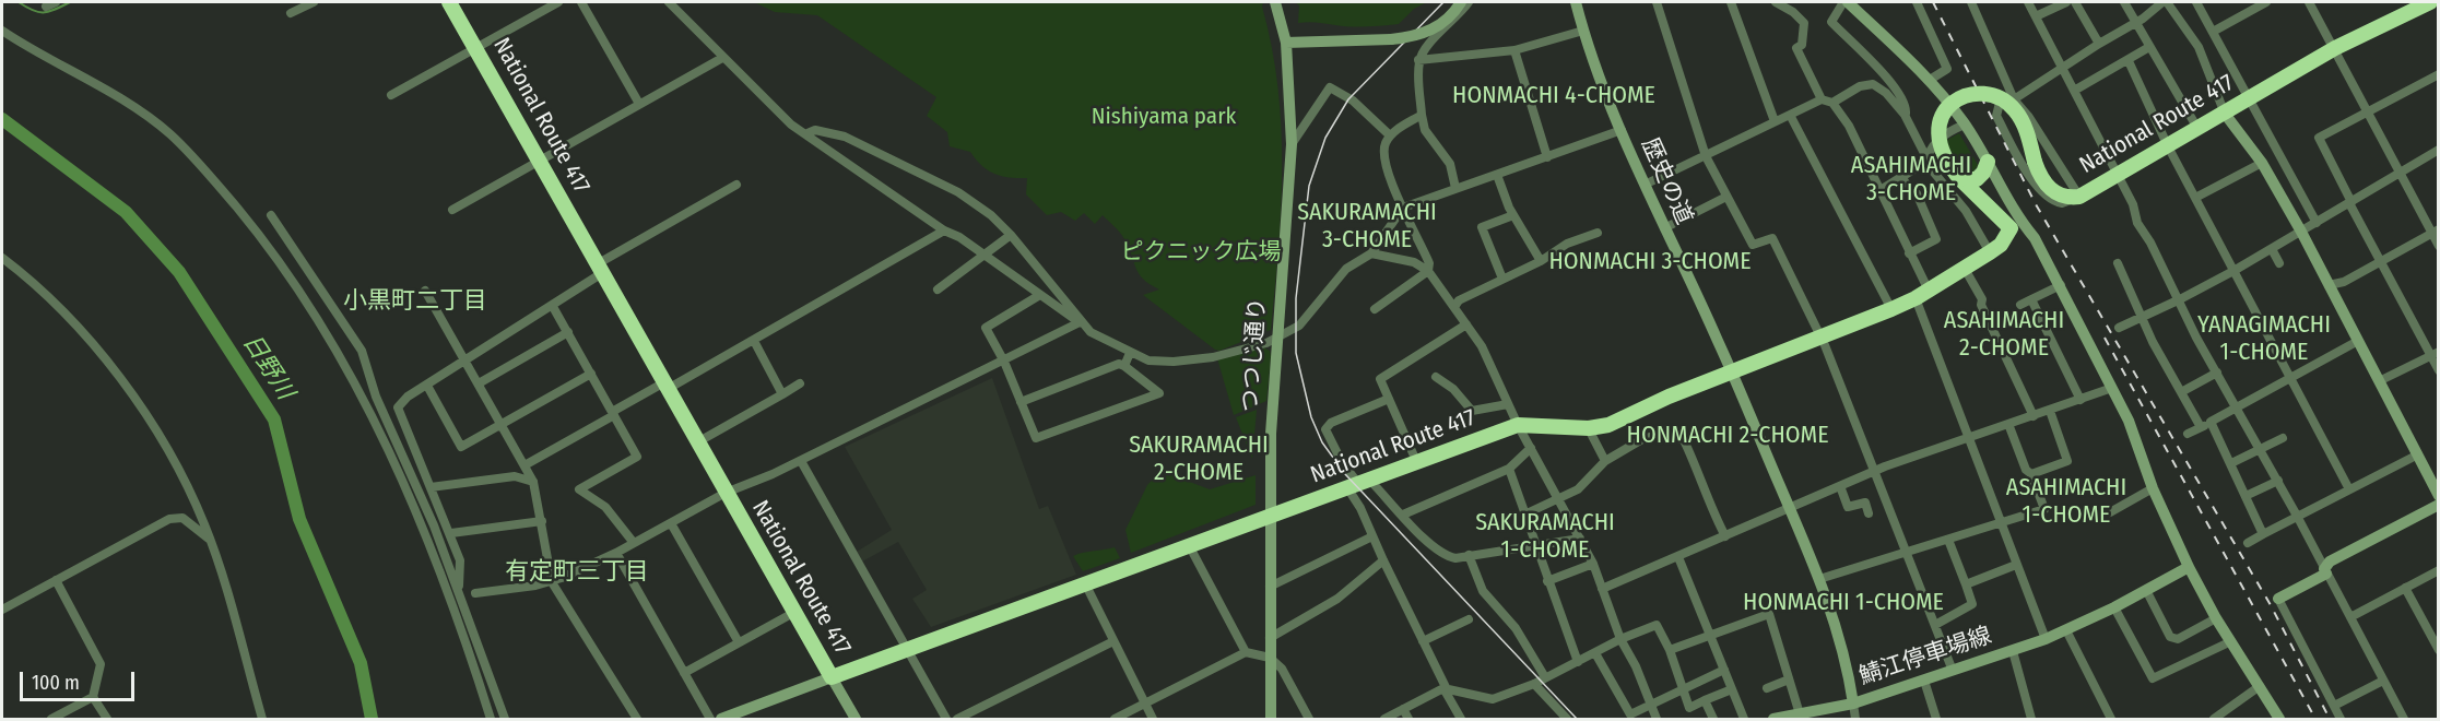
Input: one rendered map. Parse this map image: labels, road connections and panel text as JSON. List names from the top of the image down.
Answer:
{
  "streets": {
    "highway": ["National Route 417"],
    "street": ["歴史の道", "つつじ通り", "鯖江停車場線"]
  },
  "crossings": [
    ["National Route 417", "歴史の道"],
    ["National Route 417", "つつじ通り"],
    ["National Route 417", "鯖江停車場線"],
    ["歴史の道", "鯖江停車場線"]
  ],
  "districts": [
    "HONMACHI 4-CHOME",
    "ASAHIMACHI 3-CHOME",
    "SAKURAMACHI 3-CHOME",
    "HONMACHI 3-CHOME",
    "小黒町二丁目",
    "ASAHIMACHI 2-CHOME",
    "YANAGIMACHI 1-CHOME",
    "HONMACHI 2-CHOME",
    "SAKURAMACHI 2-CHOME",
    "ASAHIMACHI 1-CHOME",
    "SAKURAMACHI 1-CHOME",
    "有定町三丁目",
    "HONMACHI 1-CHOME"
  ],
  "water": ["日野川"],
  "parks": ["Nishiyama park", "ピクニック広場"],
  "scale_bar": "100 m"
}
